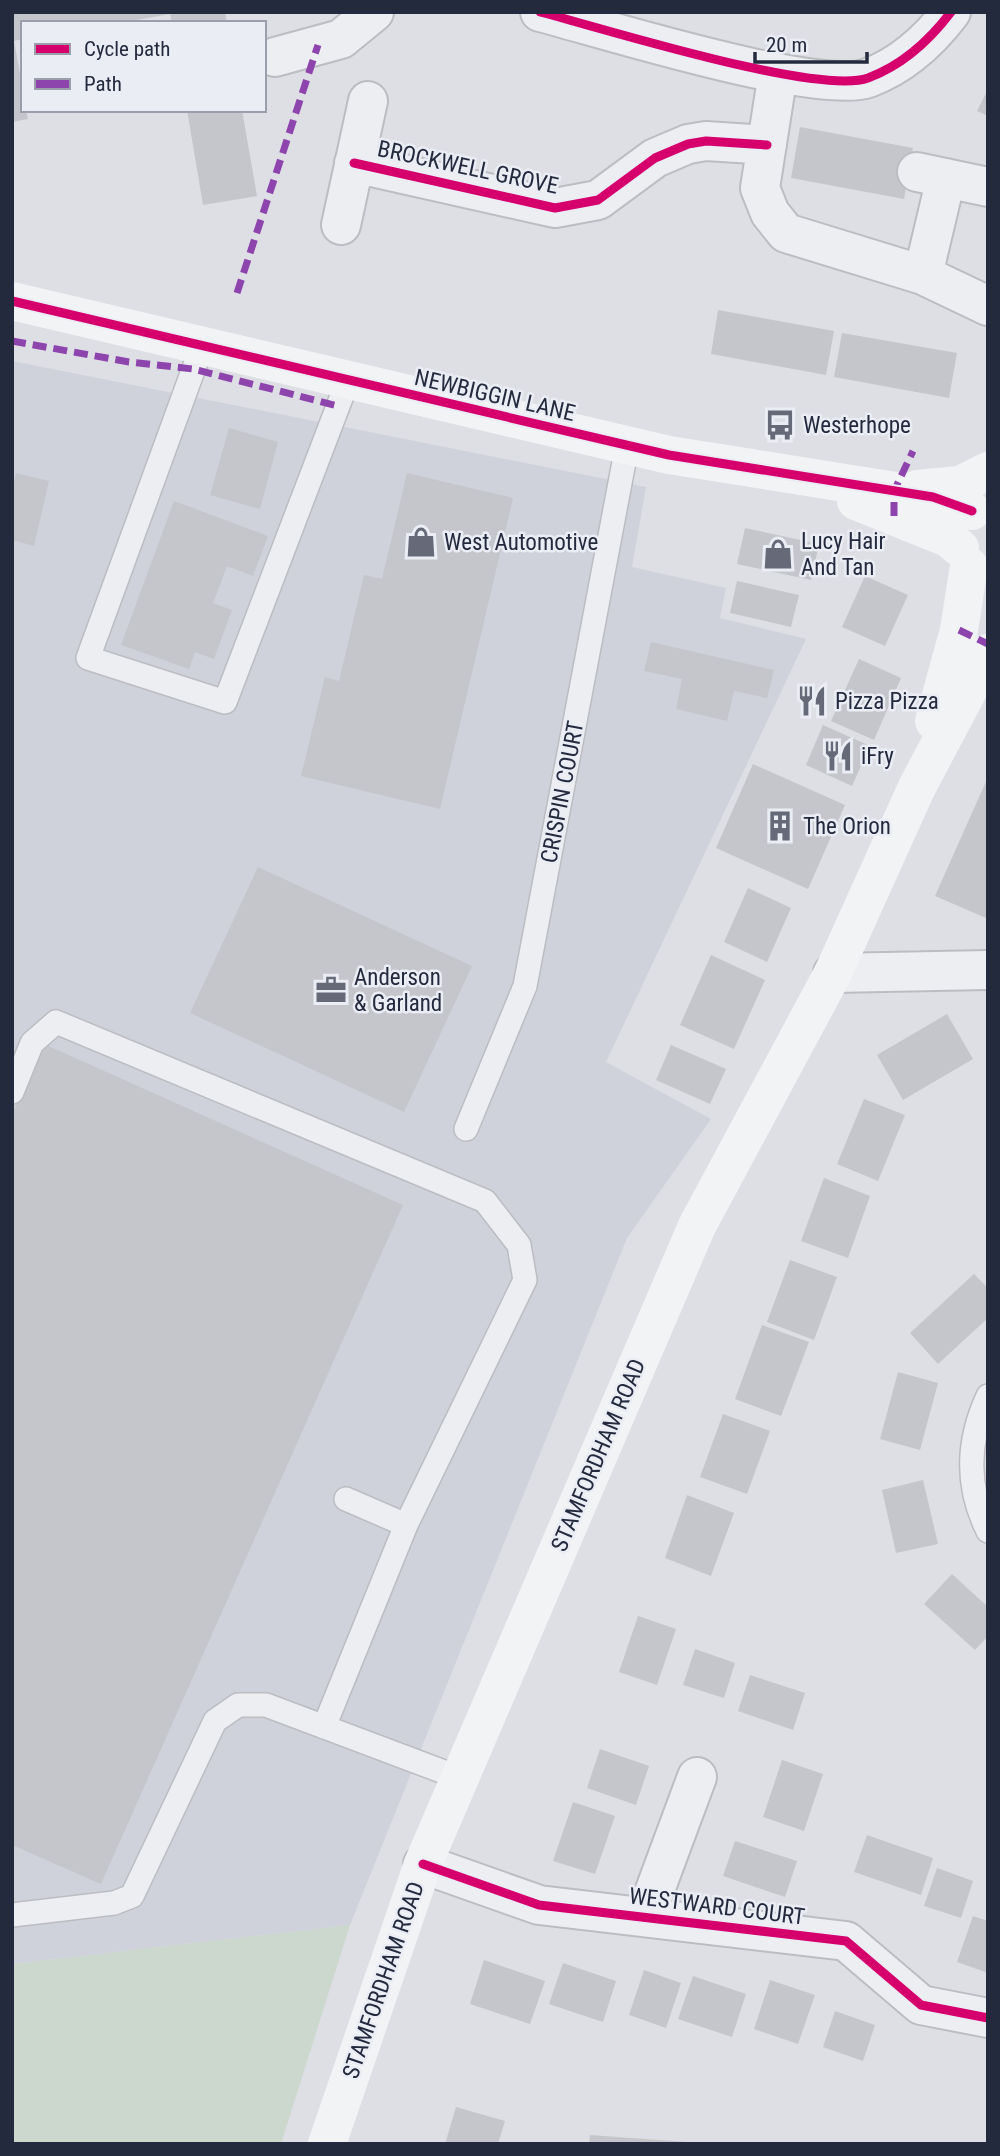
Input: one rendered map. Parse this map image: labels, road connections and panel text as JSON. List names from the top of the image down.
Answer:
{
  "streets": {
    "main road": ["NEWBIGGIN LANE", "STAMFORDHAM ROAD"],
    "street": ["BROCKWELL GROVE", "WESTWARD COURT"],
    "lane": ["CRISPIN COURT"]
  },
  "crossings": [
    ["NEWBIGGIN LANE", "CRISPIN COURT"],
    ["NEWBIGGIN LANE", "STAMFORDHAM ROAD"],
    ["STAMFORDHAM ROAD", "WESTWARD COURT"]
  ],
  "places": {
    "bus stop": ["Westerhope"],
    "shop": ["West Automotive", "Lucy Hair And Tan"],
    "restaurant": ["Pizza Pizza", "iFry"],
    "building": ["The Orion"],
    "office": ["Anderson & Garland"]
  },
  "legend": ["Cycle path", "Path"],
  "scale_bar": "20 m"
}
